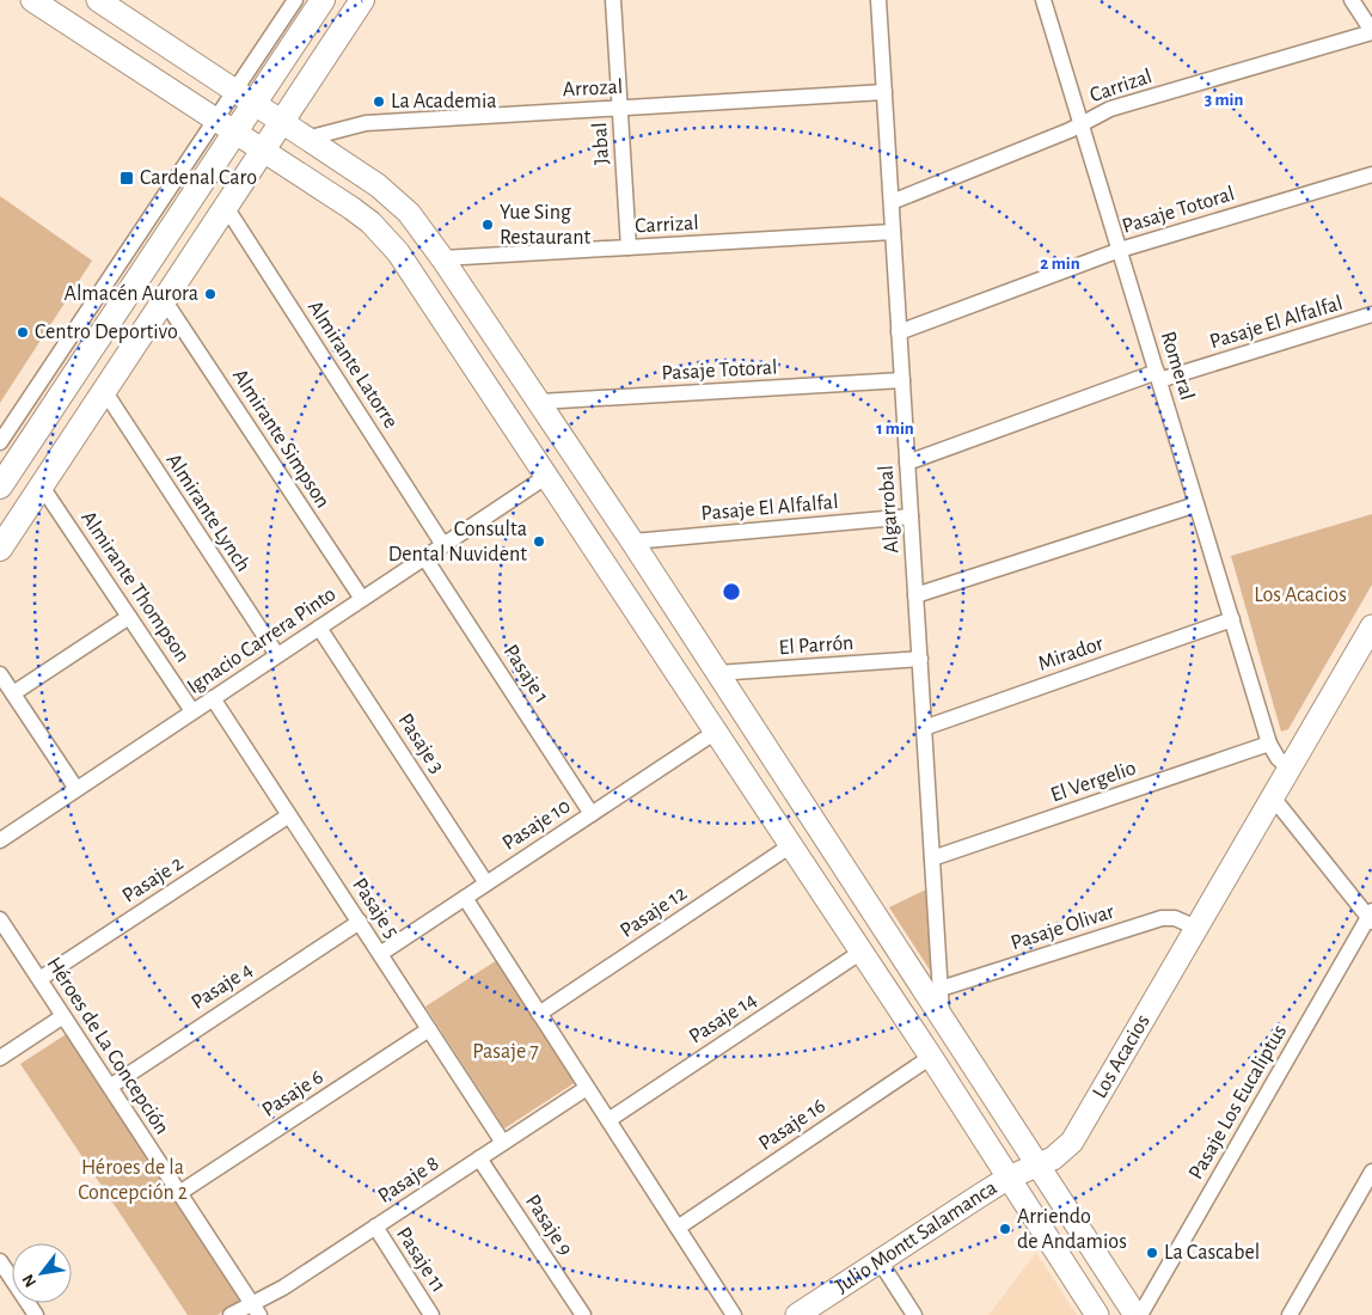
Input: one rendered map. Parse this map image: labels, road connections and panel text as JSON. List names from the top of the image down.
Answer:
{
  "streets": {
    "main road": ["Los Acacios", "Julio Montt Salamanca"],
    "street": [
      "Carrizal",
      "Arrozal",
      "Jabal",
      "Pasaje Totoral",
      "Pasaje El Alfalfal",
      "Almirante Latorre",
      "Romeral",
      "Almirante Simpson",
      "Algarrobal",
      "Almirante Lynch",
      "Almirante Thompson",
      "Ignacio Carrera Pinto",
      "El Parrón",
      "Mirador",
      "Pasaje 1",
      "Pasaje 3",
      "El Vergelio",
      "Pasaje 10",
      "Pasaje 2",
      "Pasaje 5",
      "Pasaje 12",
      "Pasaje Olivar",
      "Pasaje 4",
      "Pasaje 14",
      "Héroes de La Concepción",
      "Pasaje 6",
      "Pasaje Los Eucaliptus",
      "Pasaje 16",
      "Pasaje 8",
      "Pasaje 9",
      "Pasaje 11"
    ]
  },
  "crossings": [
    ["Carrizal", "Jabal"],
    ["Carrizal", "Romeral"],
    ["Carrizal", "Algarrobal"],
    ["Arrozal", "Jabal"],
    ["Arrozal", "Algarrobal"],
    ["Pasaje Totoral", "Romeral"],
    ["Pasaje Totoral", "Algarrobal"],
    ["Pasaje El Alfalfal", "Romeral"],
    ["Pasaje El Alfalfal", "Algarrobal"],
    ["Almirante Latorre", "Ignacio Carrera Pinto"],
    ["Romeral", "Mirador"],
    ["Romeral", "El Vergelio"],
    ["Almirante Simpson", "Ignacio Carrera Pinto"],
    ["Algarrobal", "El Parrón"],
    ["Algarrobal", "Mirador"],
    ["Algarrobal", "El Vergelio"],
    ["Algarrobal", "Pasaje Olivar"],
    ["Almirante Lynch", "Ignacio Carrera Pinto"],
    ["Almirante Thompson", "Ignacio Carrera Pinto"],
    ["Ignacio Carrera Pinto", "Pasaje 1"],
    ["Ignacio Carrera Pinto", "Pasaje 3"],
    ["Ignacio Carrera Pinto", "Pasaje 5"],
    ["Pasaje 1", "Pasaje 10"],
    ["Pasaje 3", "Pasaje 10"],
    ["Pasaje 10", "Pasaje 5"],
    ["Pasaje 2", "Pasaje 5"],
    ["Pasaje 2", "Héroes de La Concepción"],
    ["Pasaje 5", "Pasaje 4"],
    ["Pasaje 5", "Pasaje 6"],
    ["Pasaje 5", "Pasaje 8"],
    ["Pasaje Olivar", "Los Acacios"],
    ["Pasaje 4", "Héroes de La Concepción"],
    ["Héroes de La Concepción", "Pasaje 6"],
    ["Héroes de La Concepción", "Pasaje 8"],
    ["Los Acacios", "Julio Montt Salamanca"],
    ["Pasaje 8", "Pasaje 9"],
    ["Pasaje 8", "Pasaje 11"]
  ],
  "parks": ["Los Acacios", "Pasaje 7", "Héroes de la Concepción 2"],
  "places": {
    "other": [
      "La Academia",
      "Yue Sing Restaurant",
      "Almacén Aurora",
      "Centro Deportivo",
      "Consulta Dental Nuvident",
      "Arriendo de Andamios",
      "La Cascabel"
    ],
    "transit": ["Cardenal Caro"]
  },
  "north": "bottom left",
  "rings": ["3 min", "2 min", "1 min"]
}
